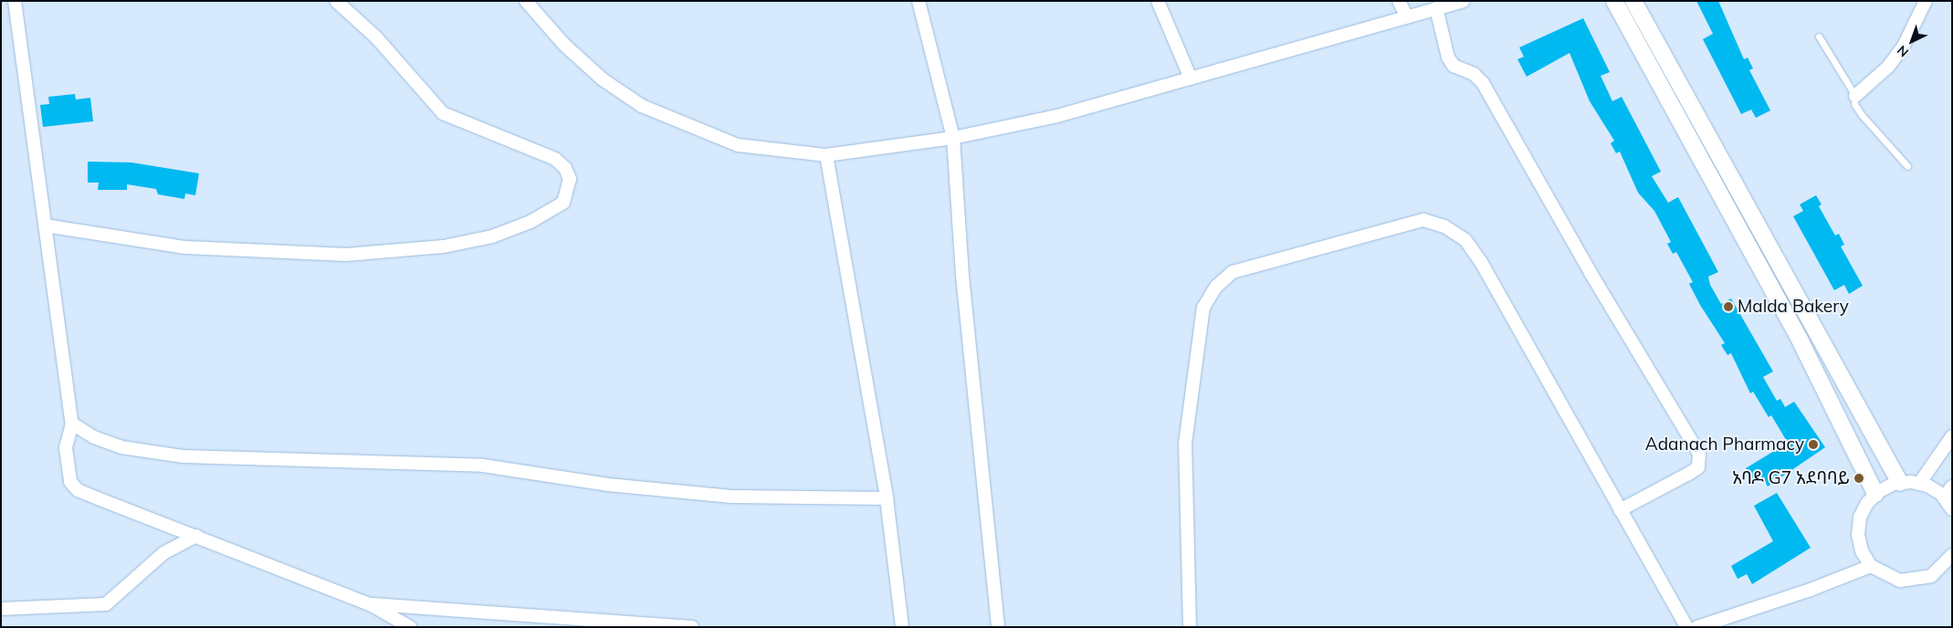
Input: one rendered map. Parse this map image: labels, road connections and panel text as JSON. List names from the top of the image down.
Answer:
{
  "places": ["Malda Bakery", "Adanach Pharmacy", "አባዶ G7 አደባባይ"],
  "north": "bottom left"
}
